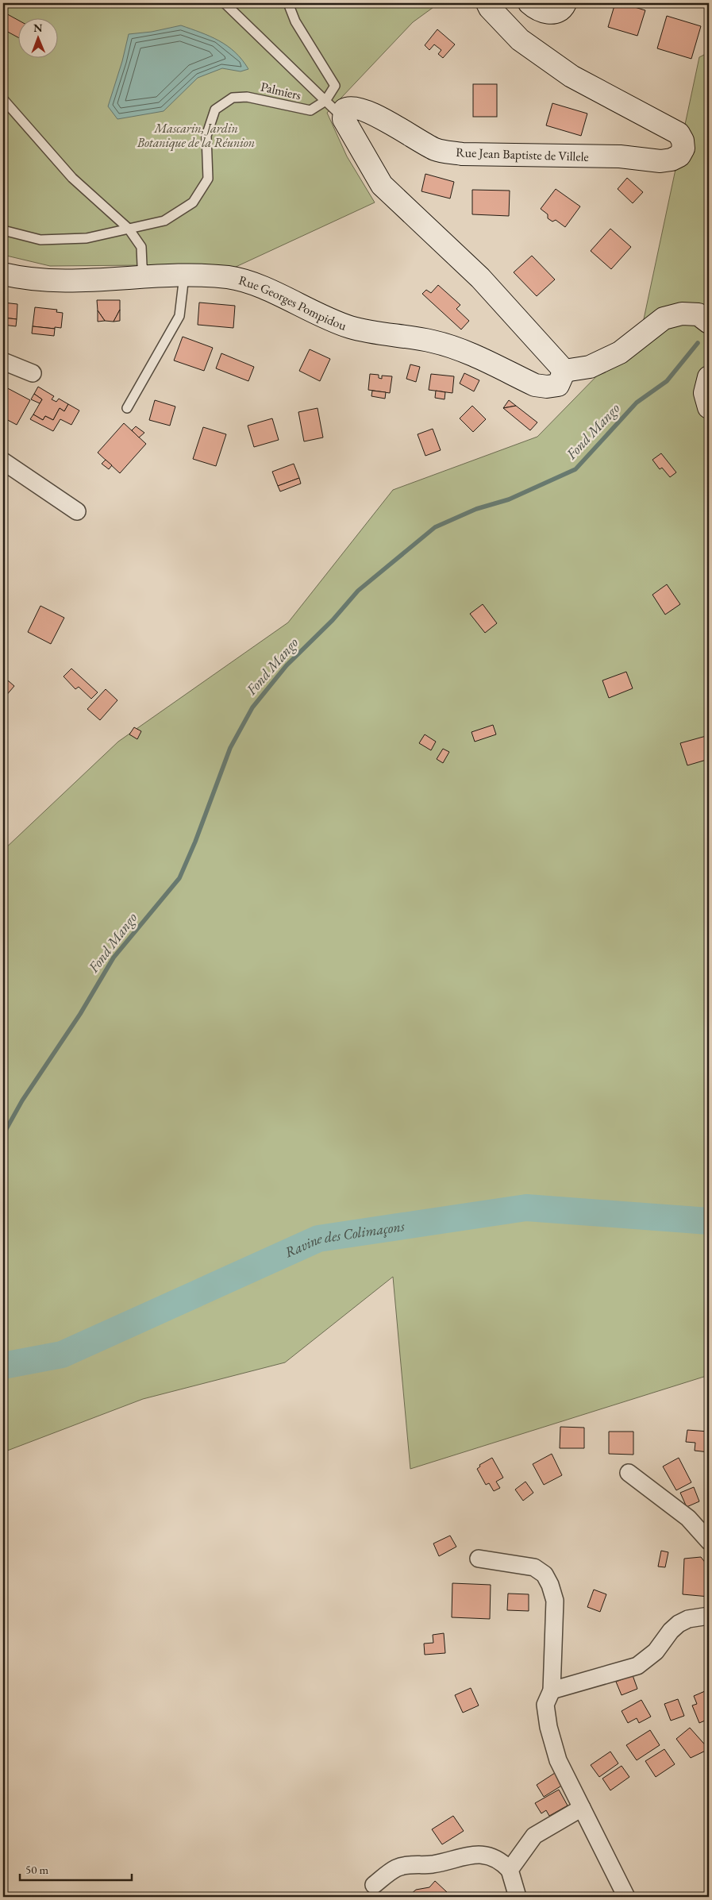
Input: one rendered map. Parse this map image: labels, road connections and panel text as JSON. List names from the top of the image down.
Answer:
{
  "streets": {
    "main road": ["Rue Jean Baptiste de Villele", "Rue Georges Pompidou"],
    "lane": ["Palmiers"]
  },
  "water": ["Fond Mango", "Ravine des Colimaçons"],
  "parks": ["Mascarin, Jardin Botanique de la Réunion"],
  "scale_bar": "50 m",
  "north": "top"
}
